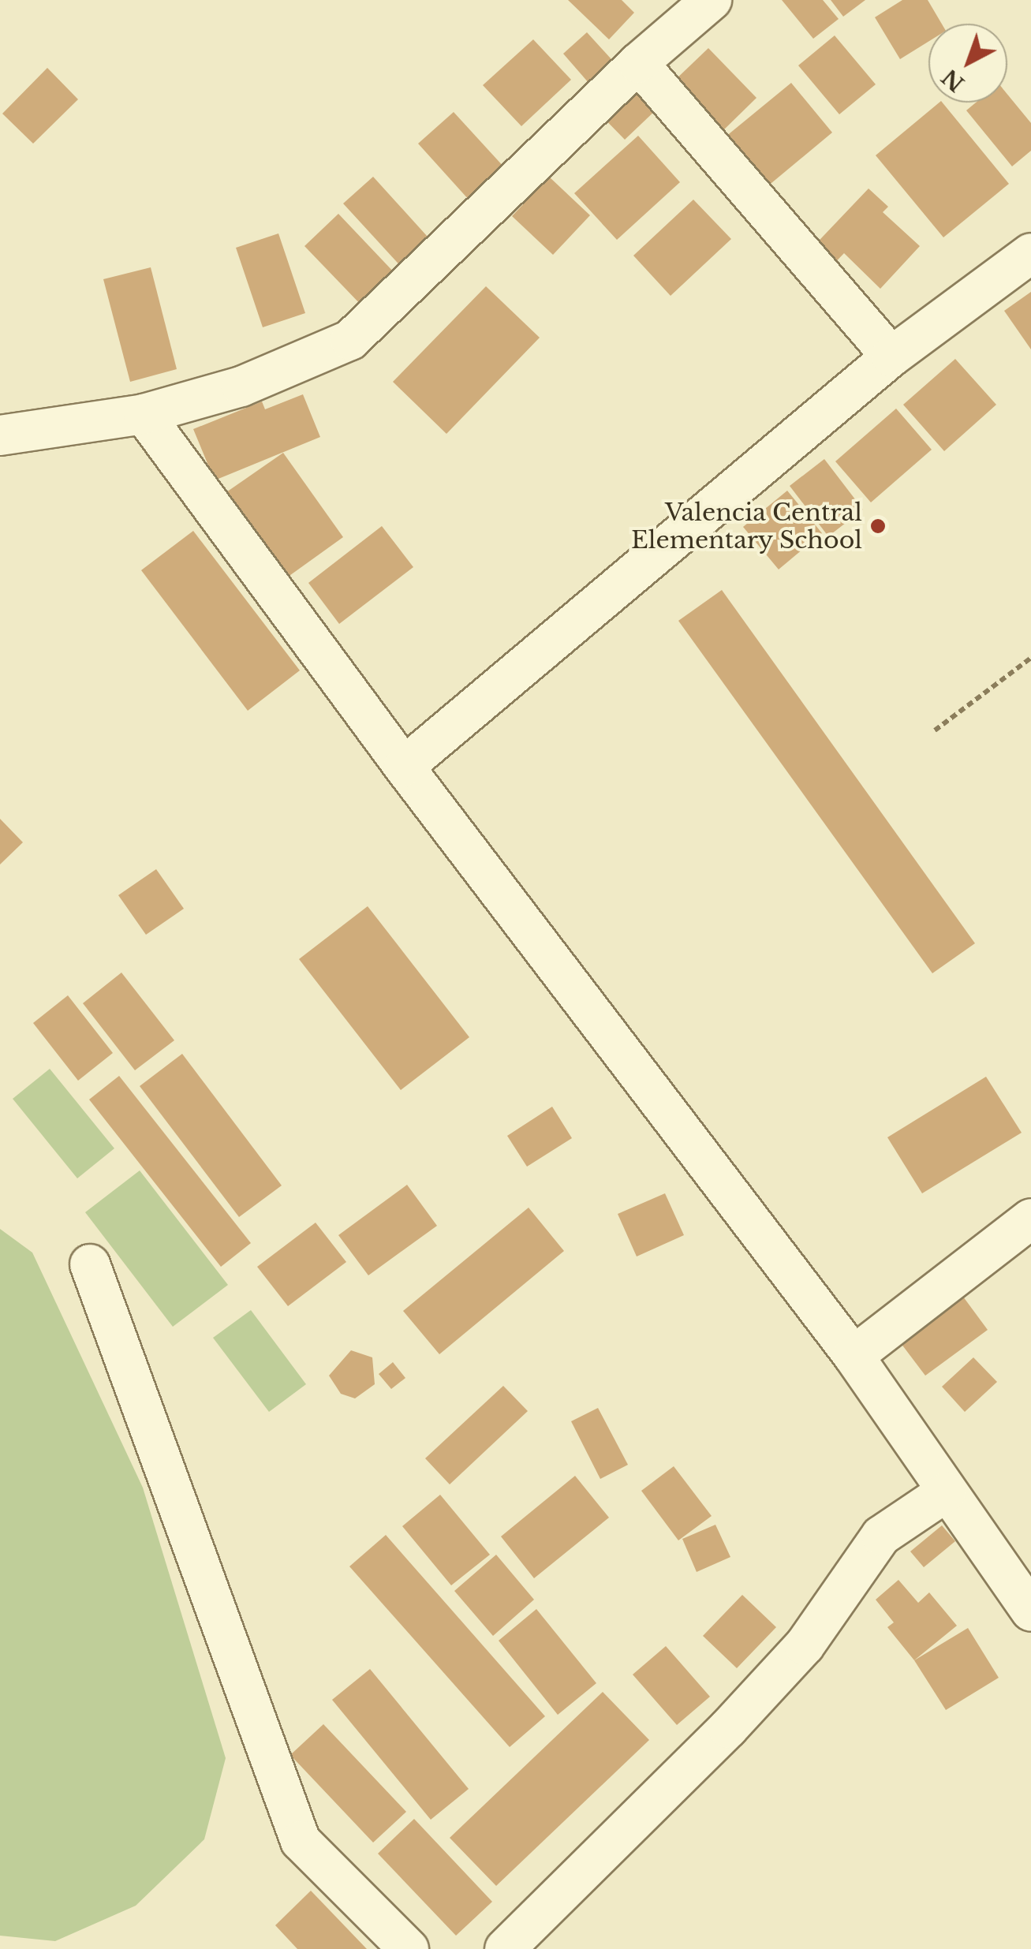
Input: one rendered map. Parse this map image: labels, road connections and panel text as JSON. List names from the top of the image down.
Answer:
{
  "places": ["Valencia Central Elementary School"],
  "north": "bottom left"
}
